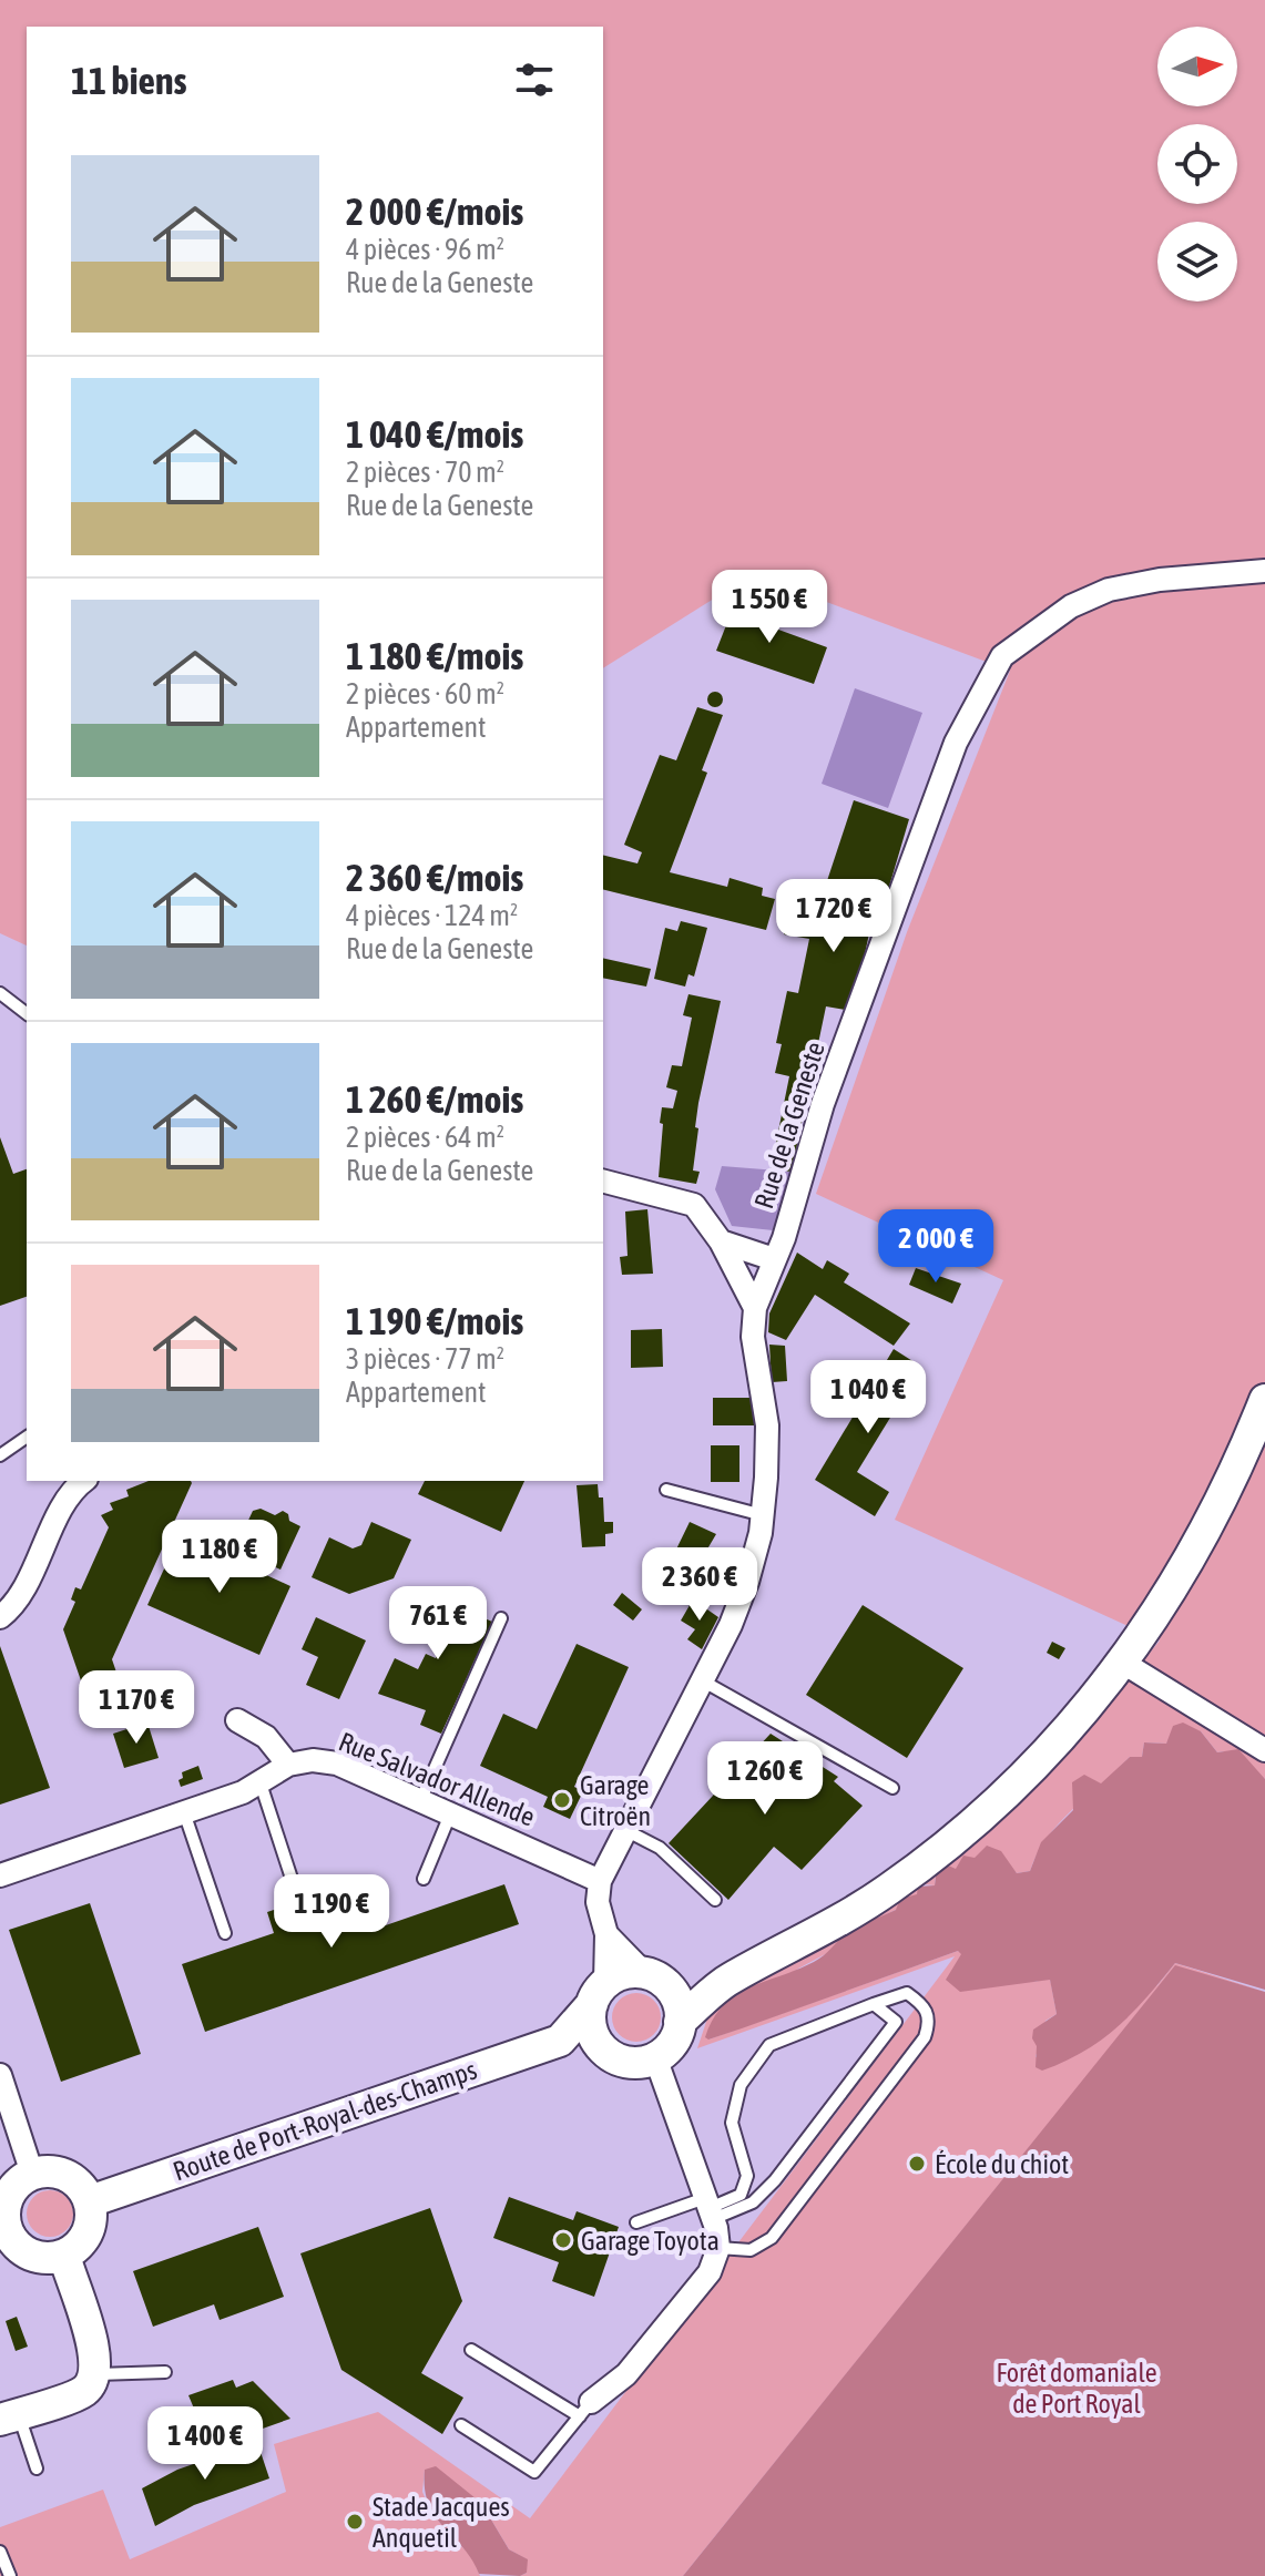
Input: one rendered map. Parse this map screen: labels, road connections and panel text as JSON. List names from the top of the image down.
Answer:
{
  "streets": {
    "main road": ["Route de Port-Royal-des-Champs"],
    "street": ["Rue de la Geneste", "Rue Salvador Allende"]
  },
  "crossings": [
    ["Rue de la Geneste", "Rue Salvador Allende"]
  ],
  "parks": ["Forêt domaniale de Port Royal"],
  "places": [
    "Garage Citroën",
    "École du chiot",
    "Garage Toyota",
    "Stade Jacques Anquetil"
  ],
  "north": "right",
  "page": {
    "heading": "11 biens",
    "list": [
      {
        "name": "2 000 €/mois",
        "note": "4 pièces · 96 m² · Rue de la Geneste"
      },
      {
        "name": "1 040 €/mois",
        "note": "2 pièces · 70 m² · Rue de la Geneste"
      },
      {
        "name": "1 180 €/mois",
        "note": "2 pièces · 60 m² · Appartement"
      },
      {
        "name": "2 360 €/mois",
        "note": "4 pièces · 124 m² · Rue de la Geneste"
      },
      {
        "name": "1 260 €/mois",
        "note": "2 pièces · 64 m² · Rue de la Geneste"
      },
      {
        "name": "1 190 €/mois",
        "note": "3 pièces · 77 m² · Appartement"
      }
    ],
    "price": [
      "1 550 €",
      "1 720 €",
      "2 000 €",
      "1 040 €",
      "1 180 €",
      "2 360 €",
      "761 €",
      "1 170 €",
      "1 260 €",
      "1 190 €",
      "1 400 €"
    ]
  }
}
